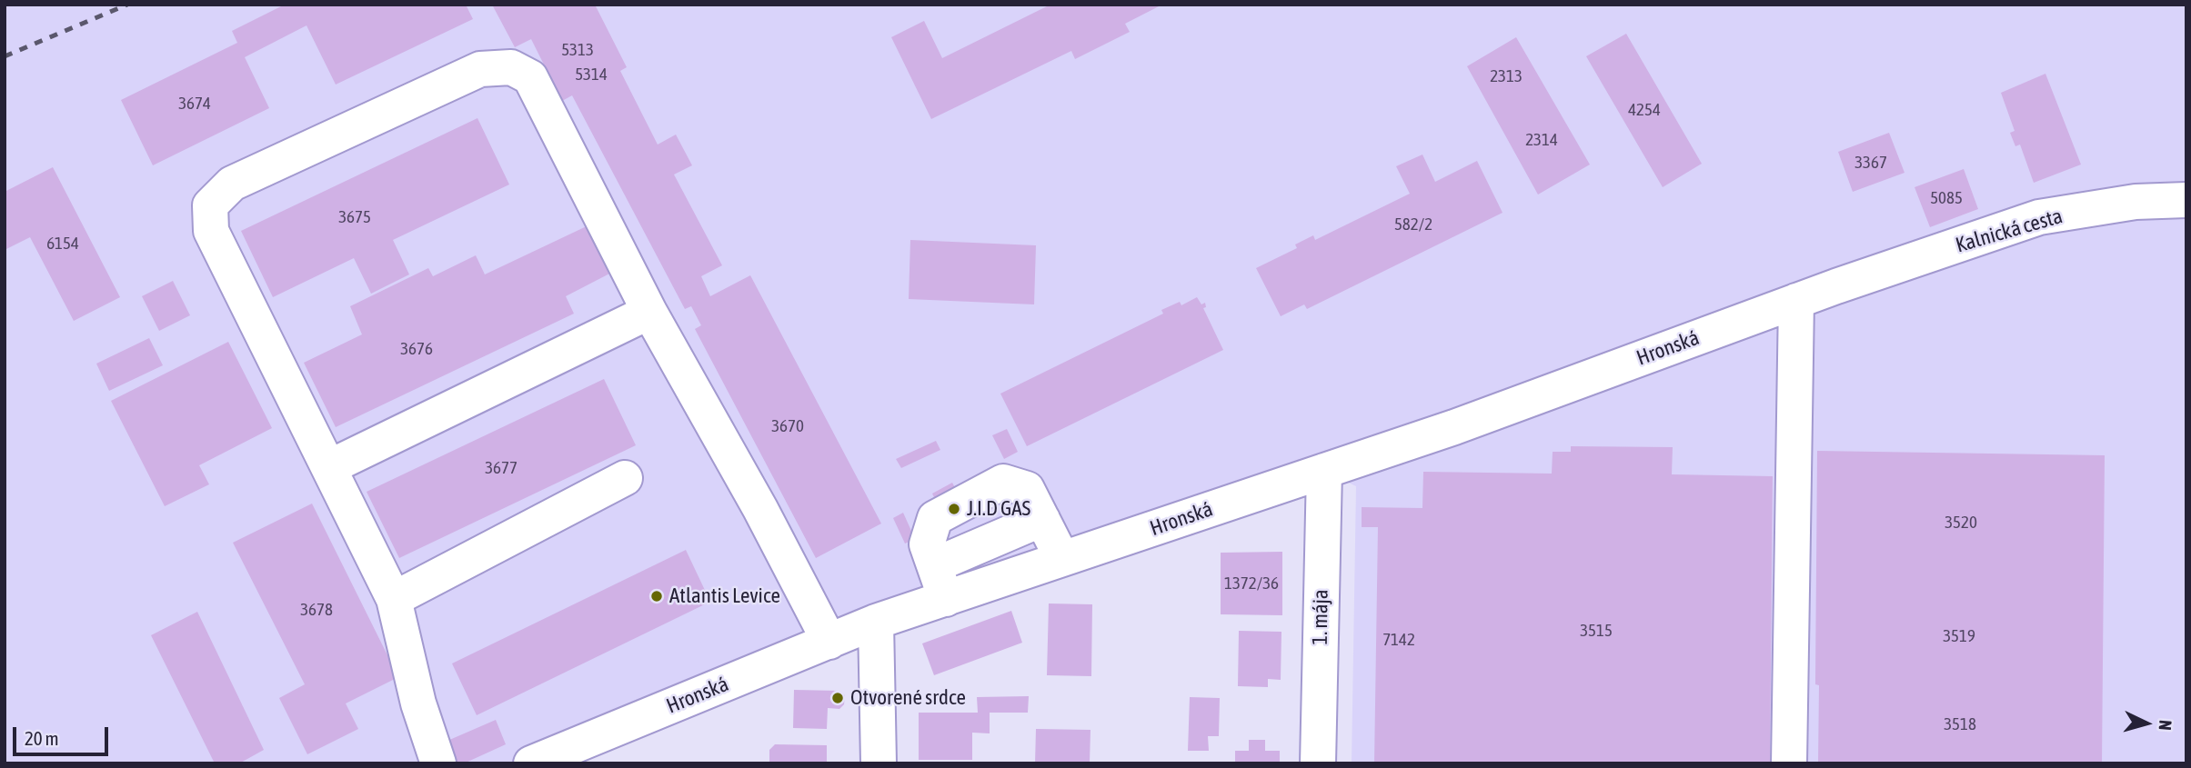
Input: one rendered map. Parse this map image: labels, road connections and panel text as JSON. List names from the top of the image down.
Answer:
{
  "streets": {
    "street": ["Kalnická cesta", "Hronská", "1. mája"]
  },
  "crossings": [
    ["Kalnická cesta", "Hronská"],
    ["Hronská", "1. mája"]
  ],
  "places": ["J.I.D GAS", "Atlantis Levice", "Otvorené srdce"],
  "house_numbers": [
    "5313",
    "5314",
    "2313",
    "3674",
    "4254",
    "2314",
    "3367",
    "5085",
    "3675",
    "582/2",
    "6154",
    "3676",
    "3670",
    "3677",
    "3520",
    "1372/36",
    "3678",
    "3515",
    "3519",
    "7142",
    "3518"
  ],
  "scale_bar": "20 m",
  "north": "right"
}
